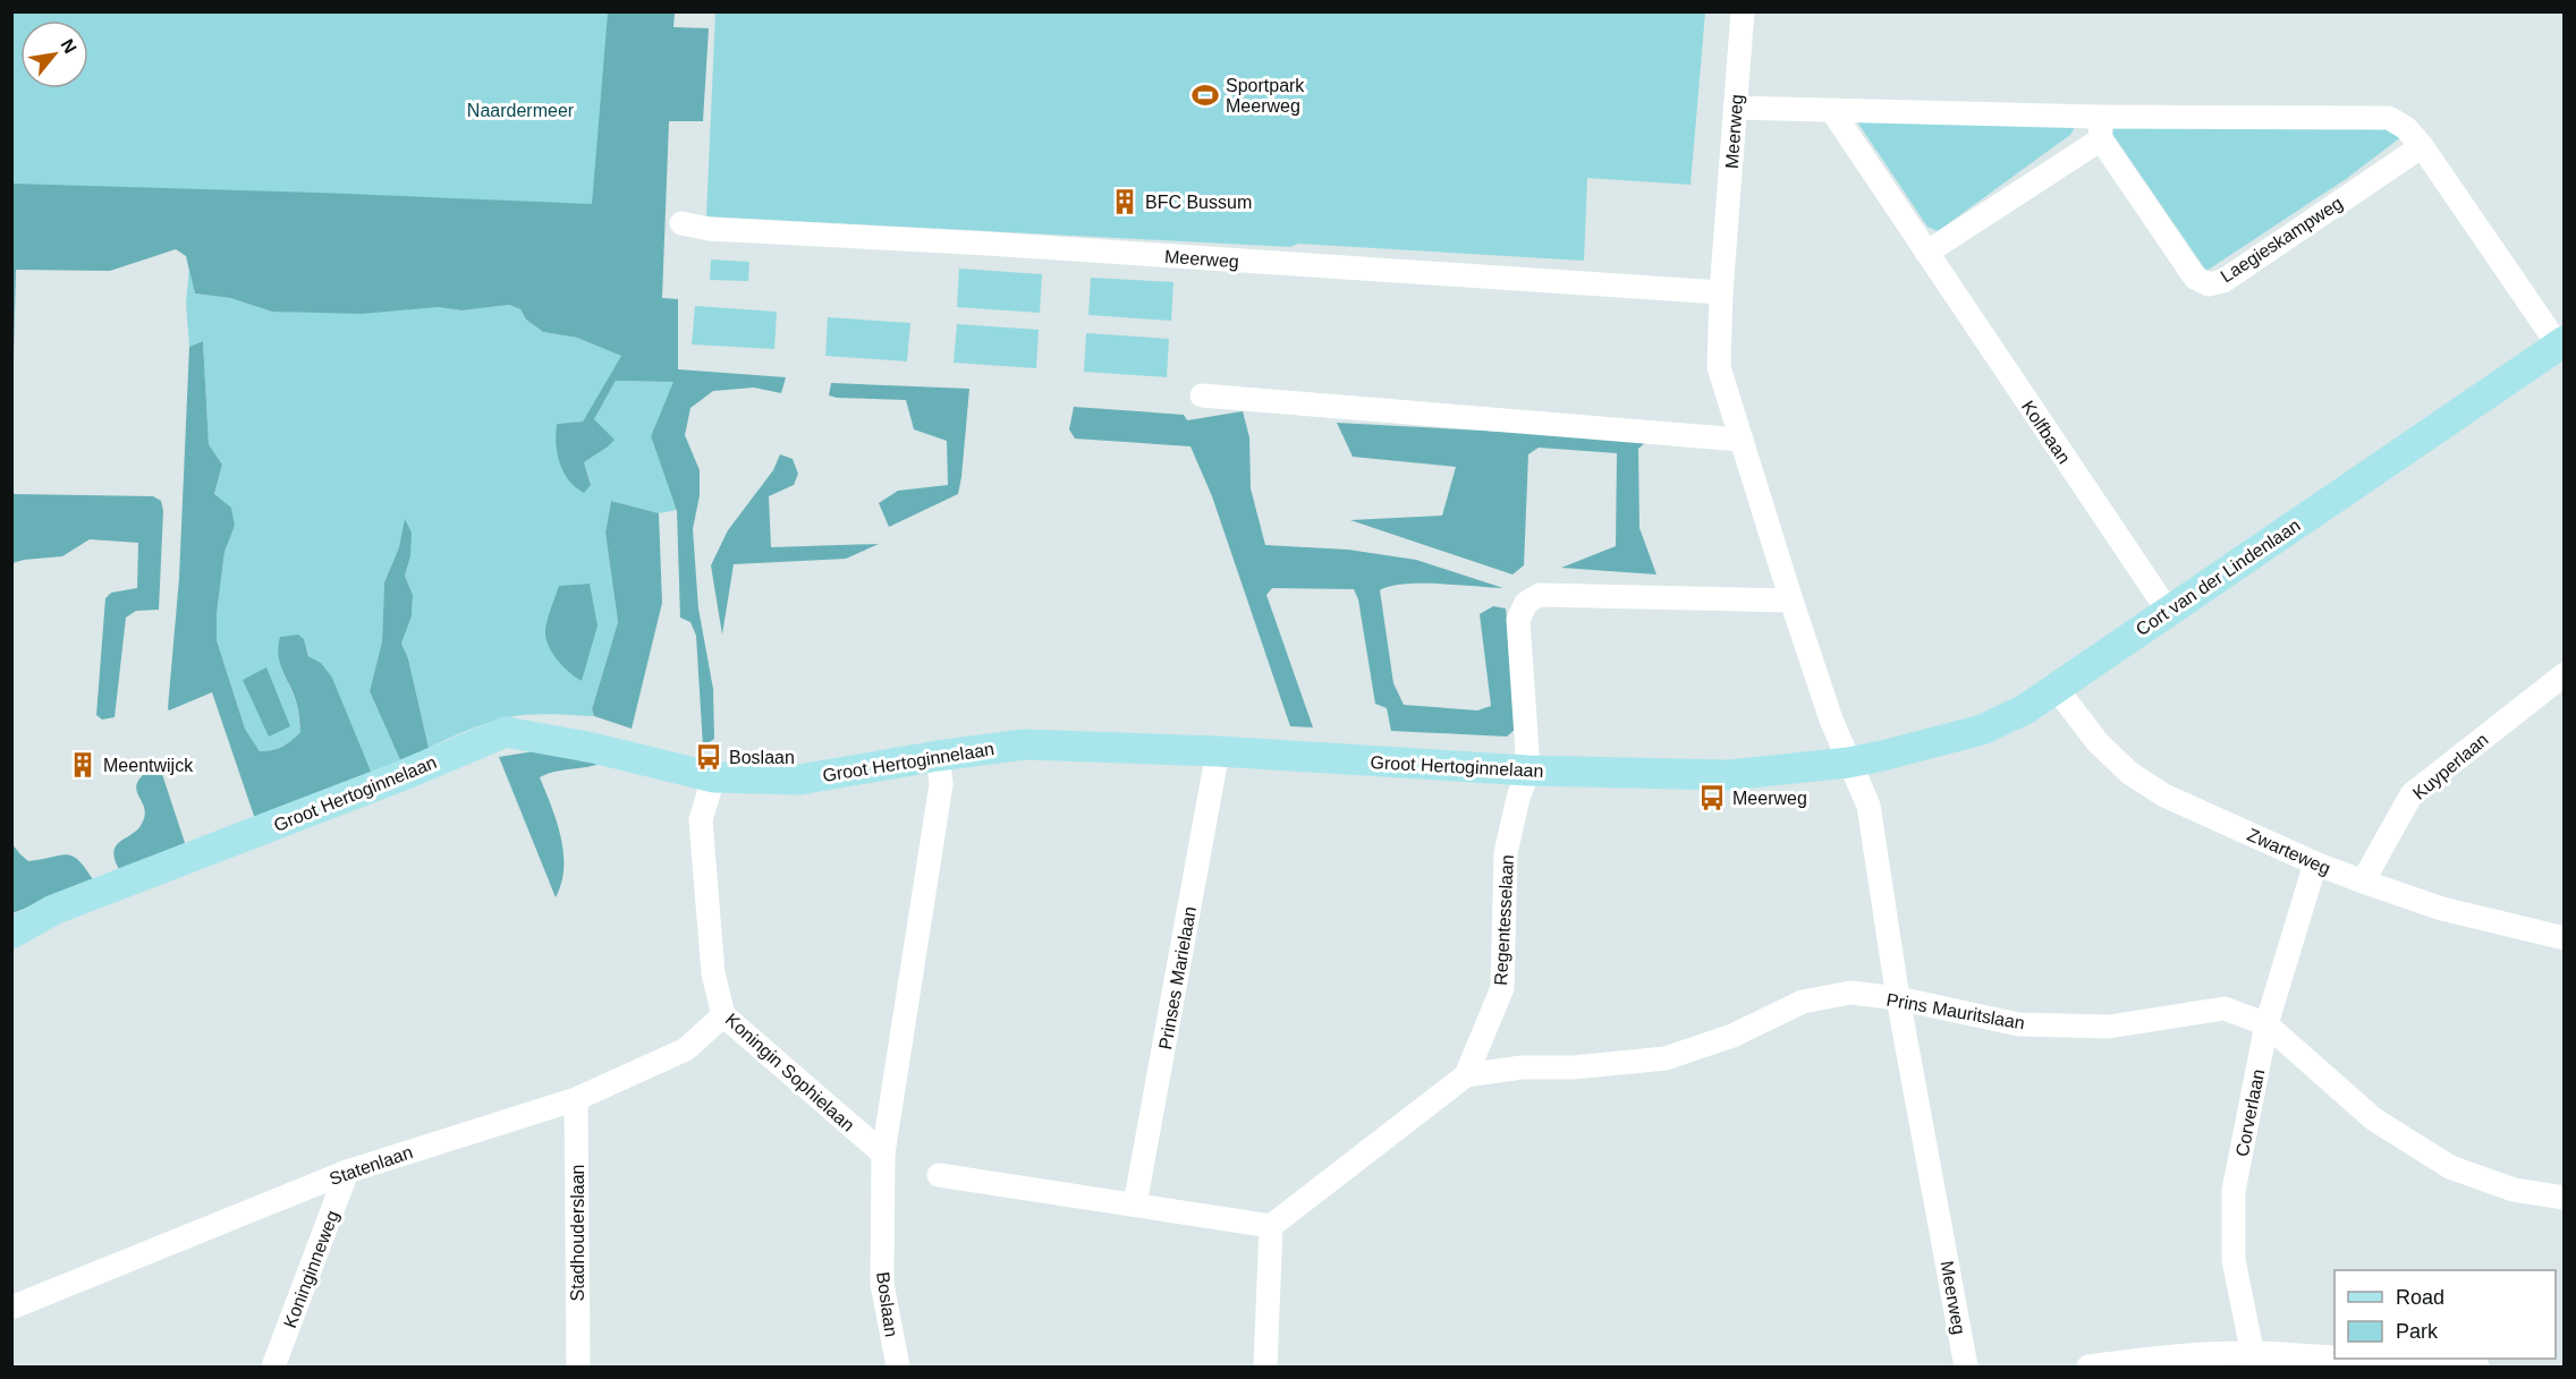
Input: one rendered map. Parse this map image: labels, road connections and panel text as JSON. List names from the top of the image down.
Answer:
{
  "streets": {
    "main road": ["Cort van der Lindenlaan", "Groot Hertoginnelaan"],
    "street": [
      "Meerweg",
      "Laegieskampweg",
      "Kolfbaan",
      "Kuyperlaan",
      "Zwarteweg",
      "Regentesselaan",
      "Prinses Marielaan",
      "Prins Mauritslaan",
      "Koningin Sophielaan",
      "Corverlaan",
      "Statenlaan",
      "Stadhouderslaan",
      "Koninginneweg",
      "Boslaan"
    ]
  },
  "crossings": [
    ["Meerweg", "Cort van der Lindenlaan"],
    ["Meerweg", "Groot Hertoginnelaan"],
    ["Meerweg", "Regentesselaan"],
    ["Meerweg", "Prins Mauritslaan"],
    ["Kolfbaan", "Cort van der Lindenlaan"],
    ["Cort van der Lindenlaan", "Groot Hertoginnelaan"],
    ["Cort van der Lindenlaan", "Zwarteweg"],
    ["Groot Hertoginnelaan", "Regentesselaan"],
    ["Groot Hertoginnelaan", "Prinses Marielaan"],
    ["Groot Hertoginnelaan", "Koningin Sophielaan"],
    ["Groot Hertoginnelaan", "Boslaan"],
    ["Kuyperlaan", "Zwarteweg"],
    ["Zwarteweg", "Corverlaan"],
    ["Regentesselaan", "Prins Mauritslaan"],
    ["Prins Mauritslaan", "Corverlaan"],
    ["Koningin Sophielaan", "Statenlaan"],
    ["Koningin Sophielaan", "Boslaan"],
    ["Statenlaan", "Stadhouderslaan"],
    ["Statenlaan", "Koninginneweg"]
  ],
  "parks": ["Naardermeer"],
  "places": {
    "sports": ["Sportpark Meerweg"],
    "building": ["BFC Bussum", "Meentwijck"],
    "bus stop": ["Boslaan", "Meerweg"]
  },
  "legend": ["Road", "Park"],
  "north": "top right"
}
